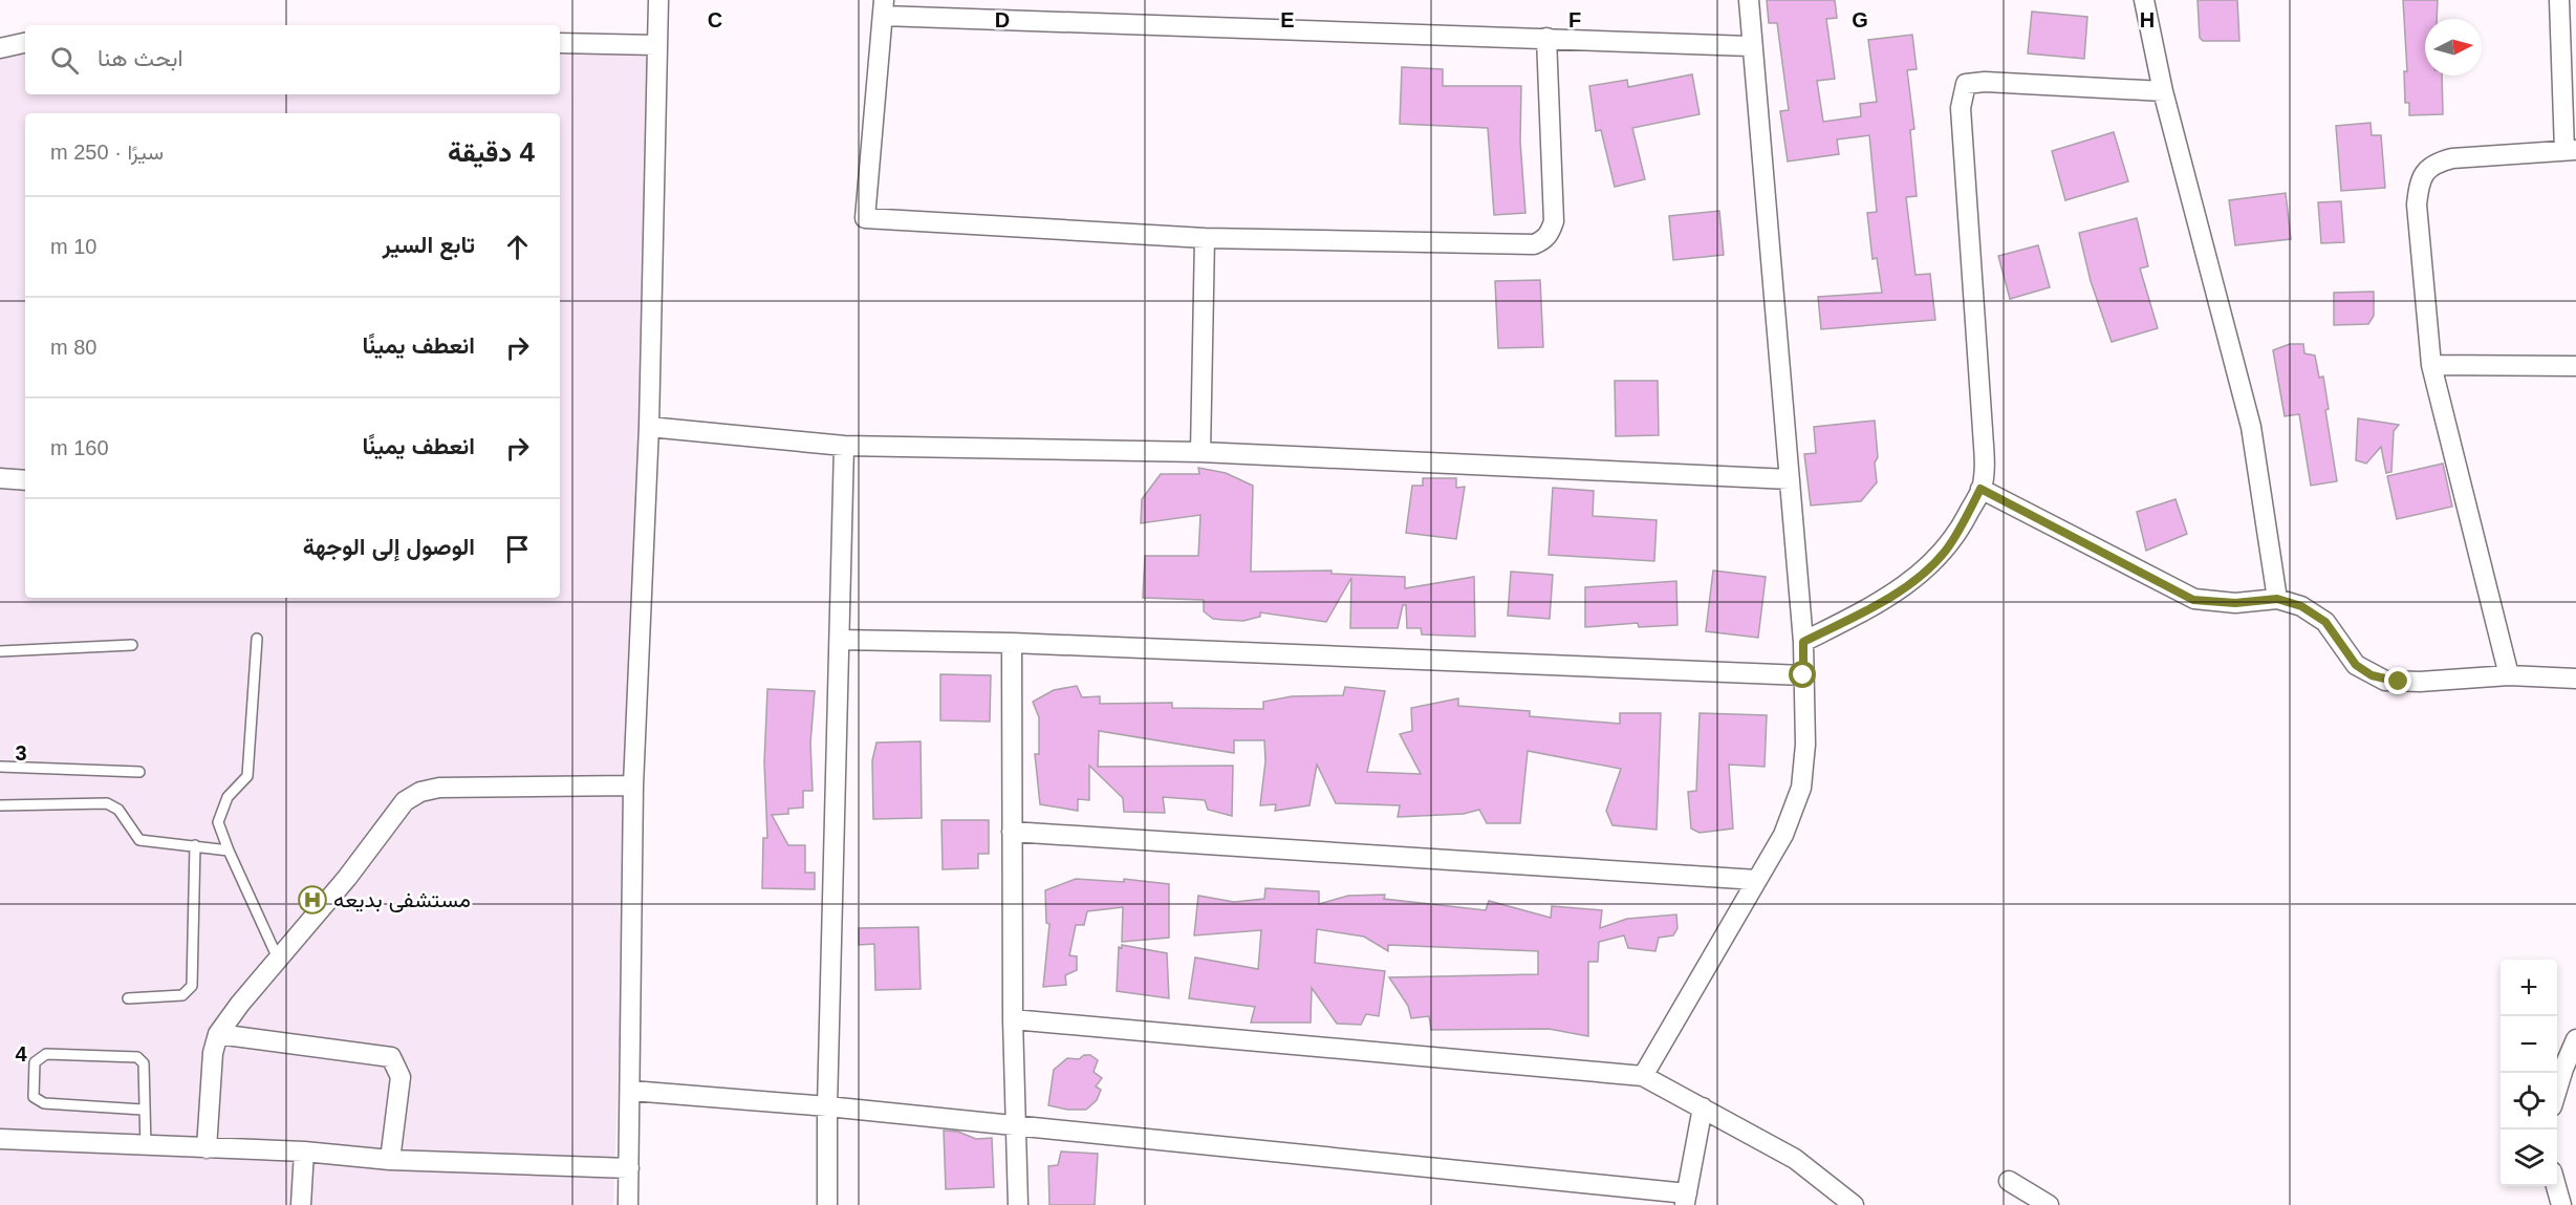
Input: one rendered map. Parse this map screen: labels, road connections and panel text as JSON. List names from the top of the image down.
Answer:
{
  "places": {
    "hospital": ["مستشفى بديعه"]
  },
  "north": "right",
  "page": {
    "search": "ابحث هنا",
    "heading": ["4 دقيقة", "سيرًا · 250 m"],
    "list": [
      ["تابع السير", "10 m"],
      ["انعطف يمينًا", "80 m"],
      ["انعطف يمينًا", "160 m"],
      "الوصول إلى الوجهة"
    ],
    "map_buttons": ["+", "−"]
  },
  "grid": {
    "columns": [
      "C",
      "D",
      "E",
      "F",
      "G",
      "H"
    ],
    "rows": ["3", "4"]
  }
}
